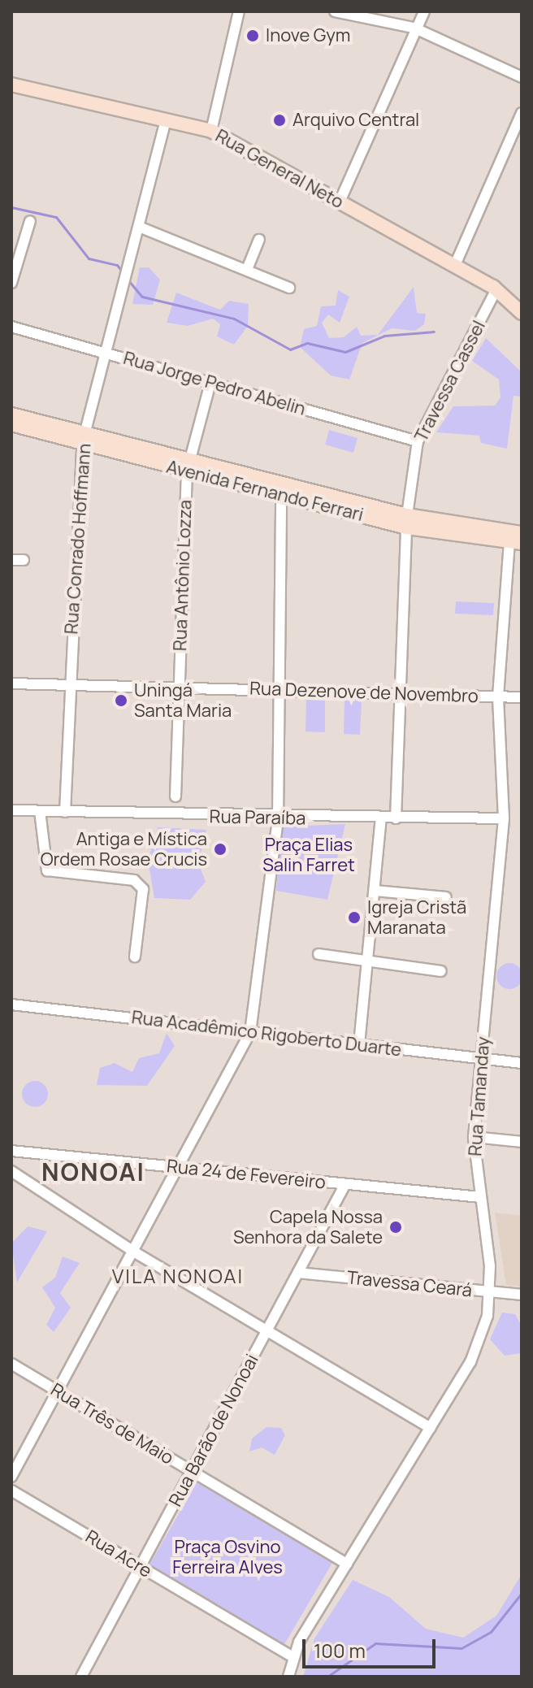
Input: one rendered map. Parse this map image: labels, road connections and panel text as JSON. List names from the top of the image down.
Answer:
{
  "streets": {
    "main road": ["Rua General Neto", "Avenida Fernando Ferrari"],
    "street": [
      "Travessa Cassel",
      "Rua Jorge Pedro Abelin",
      "Rua Conrado Hoffmann",
      "Rua Antônio Lozza",
      "Rua Dezenove de Novembro",
      "Rua Paraíba",
      "Rua Acadêmico Rigoberto Duarte",
      "Rua Tamanday",
      "Rua 24 de Fevereiro",
      "Travessa Ceará",
      "Rua Três de Maio",
      "Rua Barão de Nonoai",
      "Rua Acre"
    ]
  },
  "crossings": [
    ["Rua General Neto", "Travessa Cassel"],
    ["Rua General Neto", "Rua Conrado Hoffmann"],
    ["Travessa Cassel", "Rua Jorge Pedro Abelin"],
    ["Travessa Cassel", "Avenida Fernando Ferrari"],
    ["Travessa Cassel", "Rua Dezenove de Novembro"],
    ["Travessa Cassel", "Rua Paraíba"],
    ["Rua Jorge Pedro Abelin", "Rua Conrado Hoffmann"],
    ["Rua Jorge Pedro Abelin", "Rua Antônio Lozza"],
    ["Avenida Fernando Ferrari", "Rua Conrado Hoffmann"],
    ["Avenida Fernando Ferrari", "Rua Antônio Lozza"],
    ["Avenida Fernando Ferrari", "Rua Tamanday"],
    ["Rua Conrado Hoffmann", "Rua Dezenove de Novembro"],
    ["Rua Conrado Hoffmann", "Rua Paraíba"],
    ["Rua Antônio Lozza", "Rua Dezenove de Novembro"],
    ["Rua Dezenove de Novembro", "Rua Tamanday"],
    ["Rua Paraíba", "Rua Tamanday"],
    ["Rua Acadêmico Rigoberto Duarte", "Rua Tamanday"],
    ["Rua Tamanday", "Rua 24 de Fevereiro"],
    ["Rua Tamanday", "Travessa Ceará"],
    ["Rua Tamanday", "Rua Três de Maio"],
    ["Rua Tamanday", "Rua Acre"],
    ["Rua 24 de Fevereiro", "Rua Barão de Nonoai"],
    ["Travessa Ceará", "Rua Barão de Nonoai"],
    ["Rua Três de Maio", "Rua Barão de Nonoai"],
    ["Rua Barão de Nonoai", "Rua Acre"]
  ],
  "districts": ["NONOAI", "VILA NONOAI"],
  "parks": ["Praça Elias Salin Farret", "Praça Osvino Ferreira Alves"],
  "places": [
    "Inove Gym",
    "Arquivo Central",
    "Uningá Santa Maria",
    "Antiga e Mística Ordem Rosae Crucis",
    "Igreja Cristã Maranata",
    "Capela Nossa Senhora da Salete"
  ],
  "scale_bar": "100 m"
}
